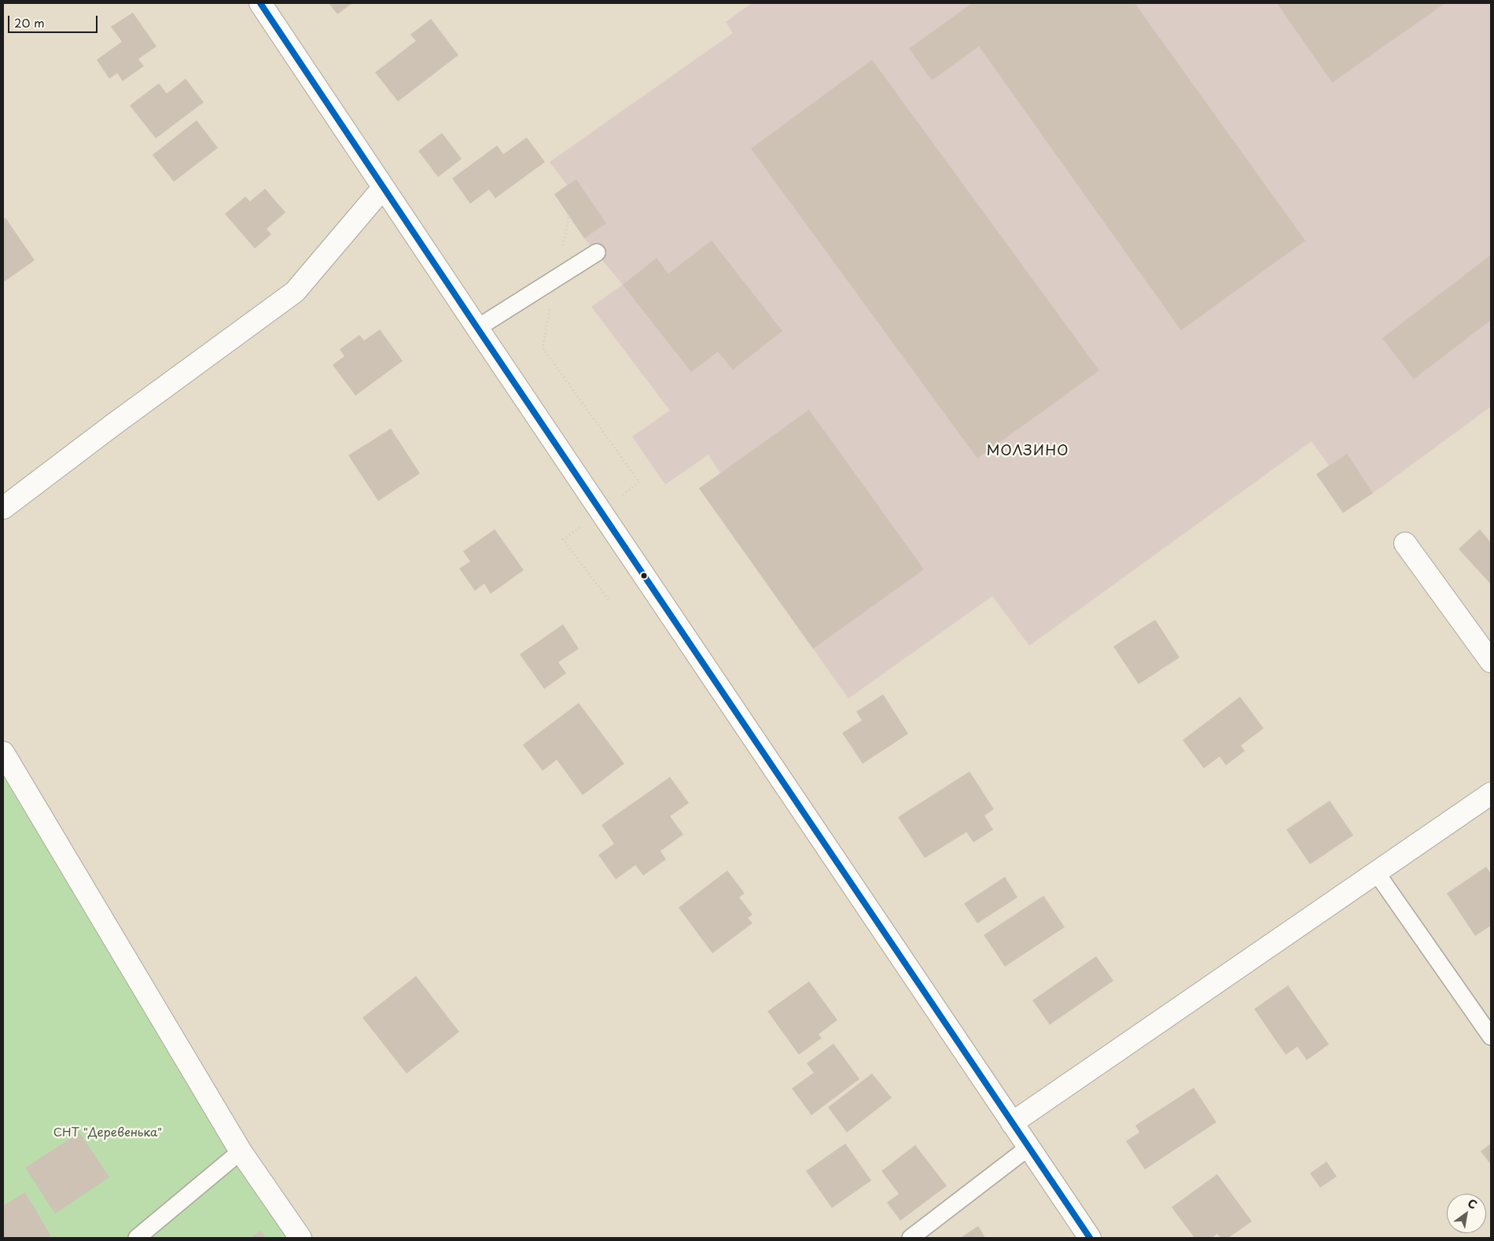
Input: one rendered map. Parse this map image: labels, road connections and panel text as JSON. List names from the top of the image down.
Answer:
{
  "districts": ["МОЛЗИНО"],
  "parks": ["СНТ \"Деревенька\""],
  "scale_bar": "20 m",
  "north": "top right"
}
